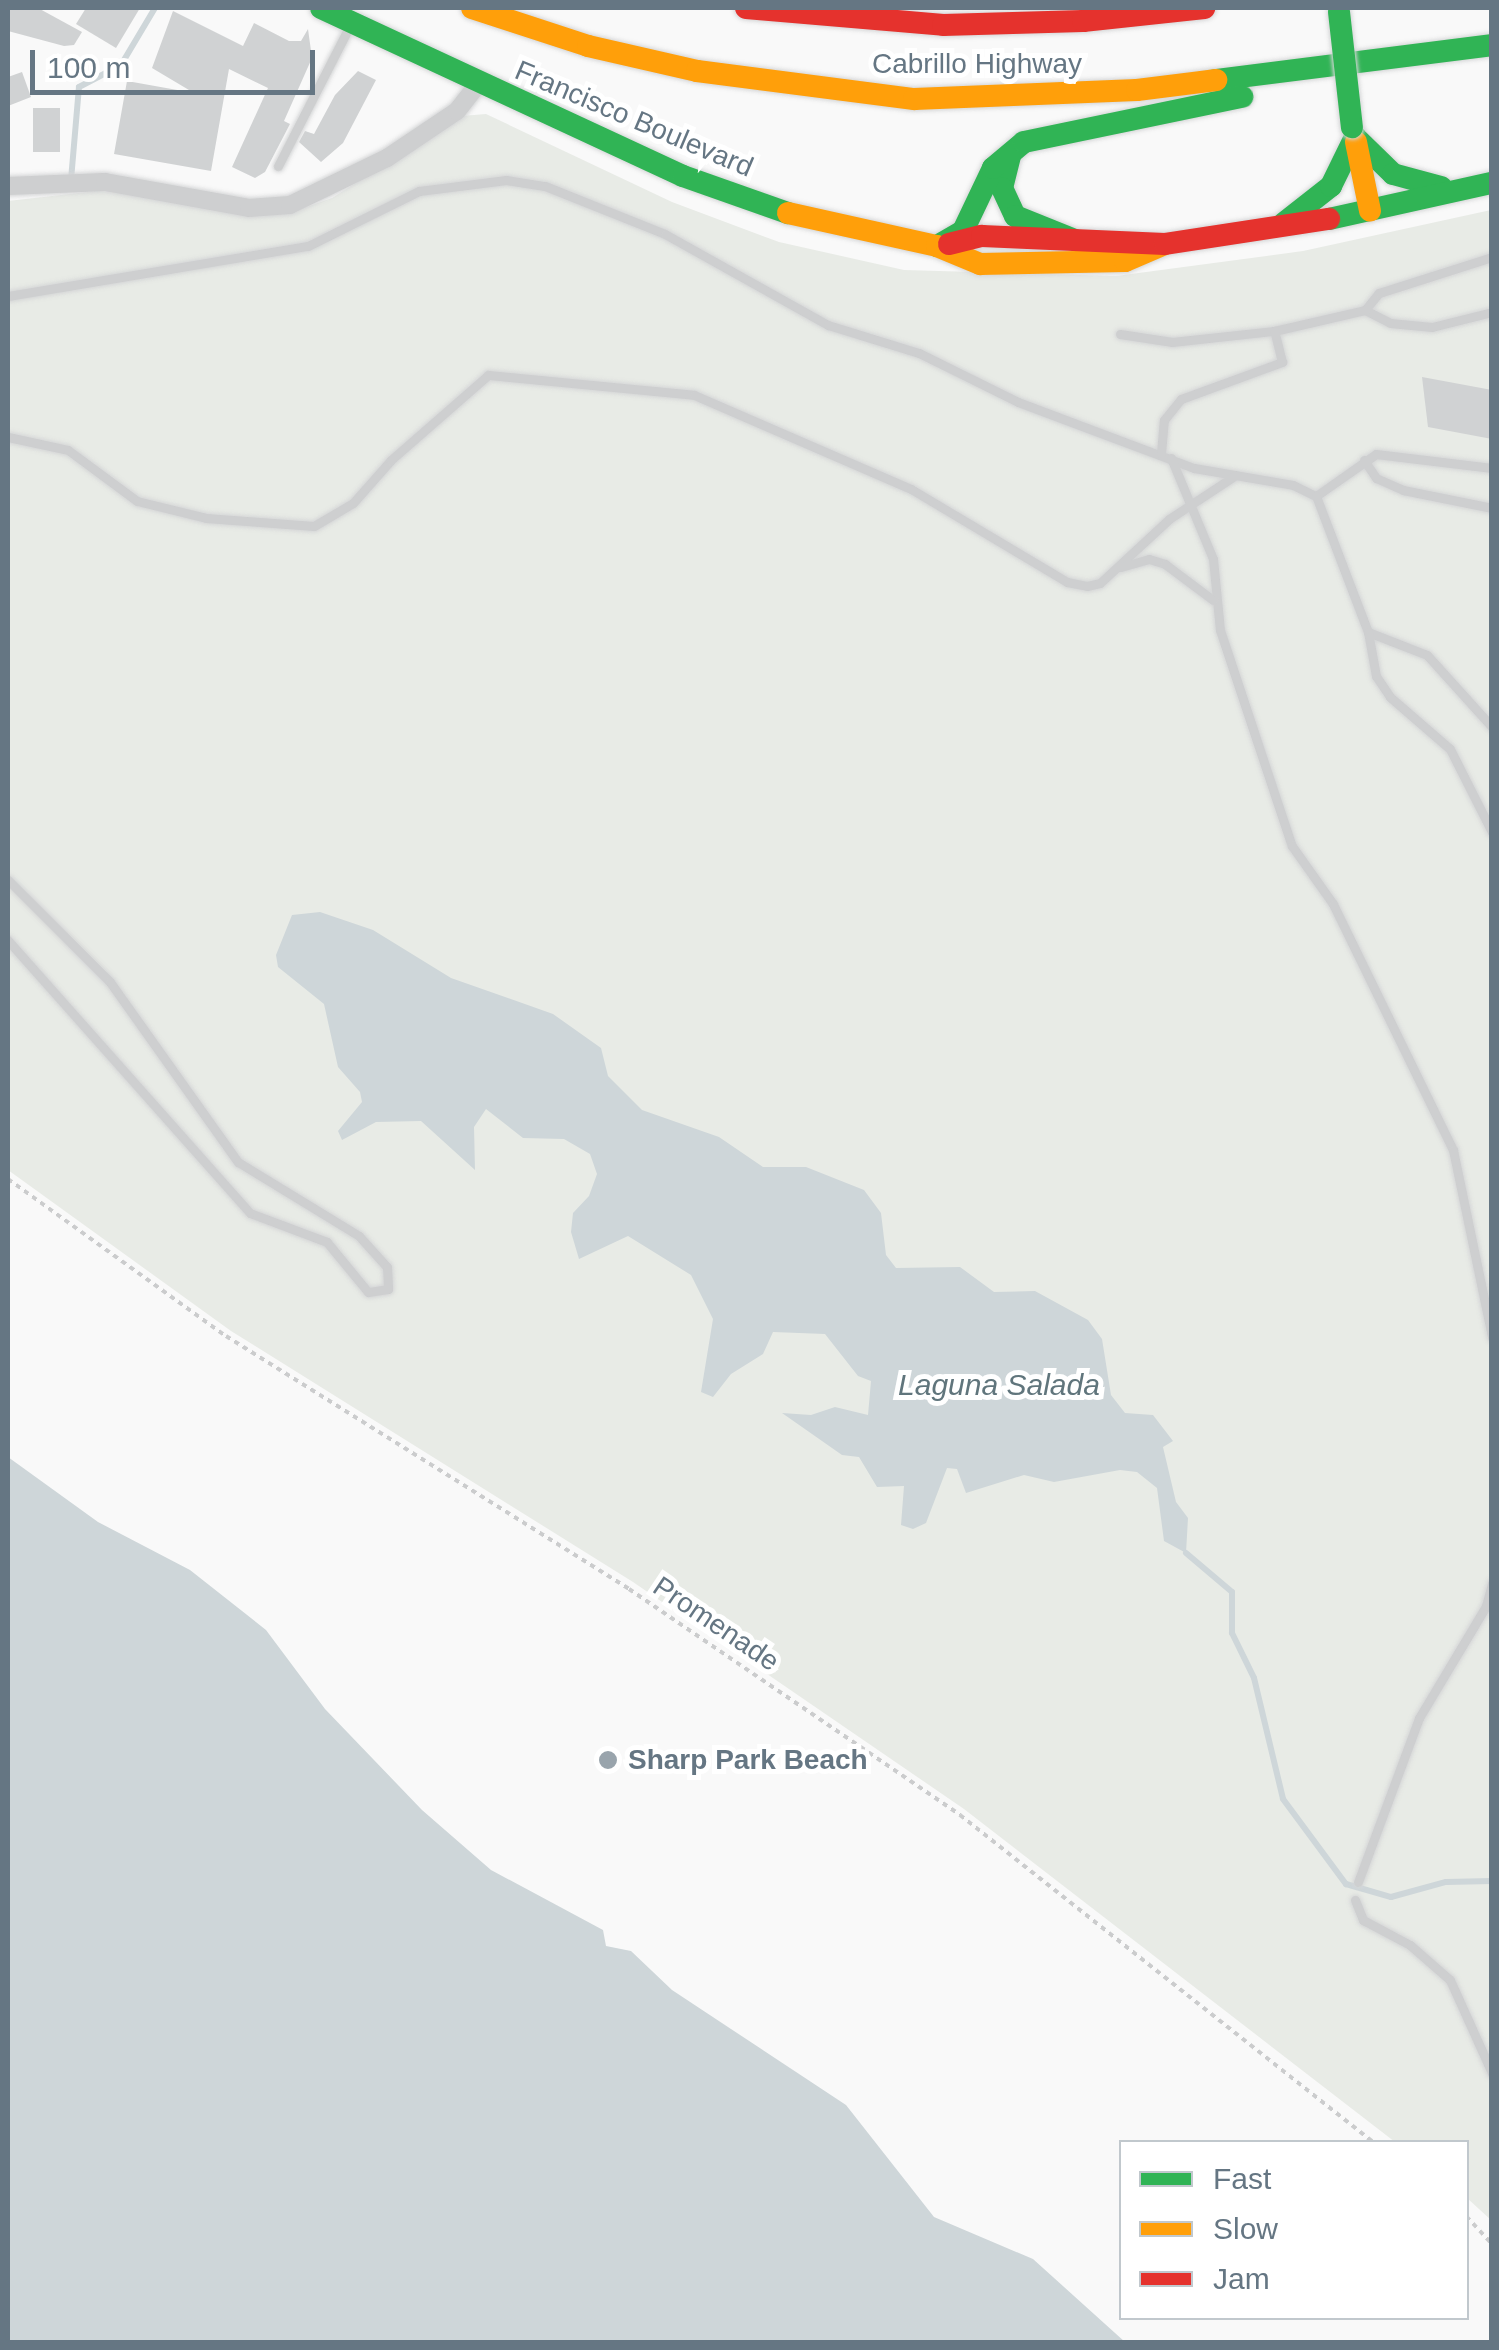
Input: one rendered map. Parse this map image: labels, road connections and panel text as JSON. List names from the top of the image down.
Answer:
{
  "streets": {
    "main road": ["Cabrillo Highway", "Francisco Boulevard"],
    "path": ["Promenade"]
  },
  "water": ["Laguna Salada"],
  "places": ["Sharp Park Beach"],
  "legend": ["Fast", "Slow", "Jam"],
  "scale_bar": "100 m"
}
